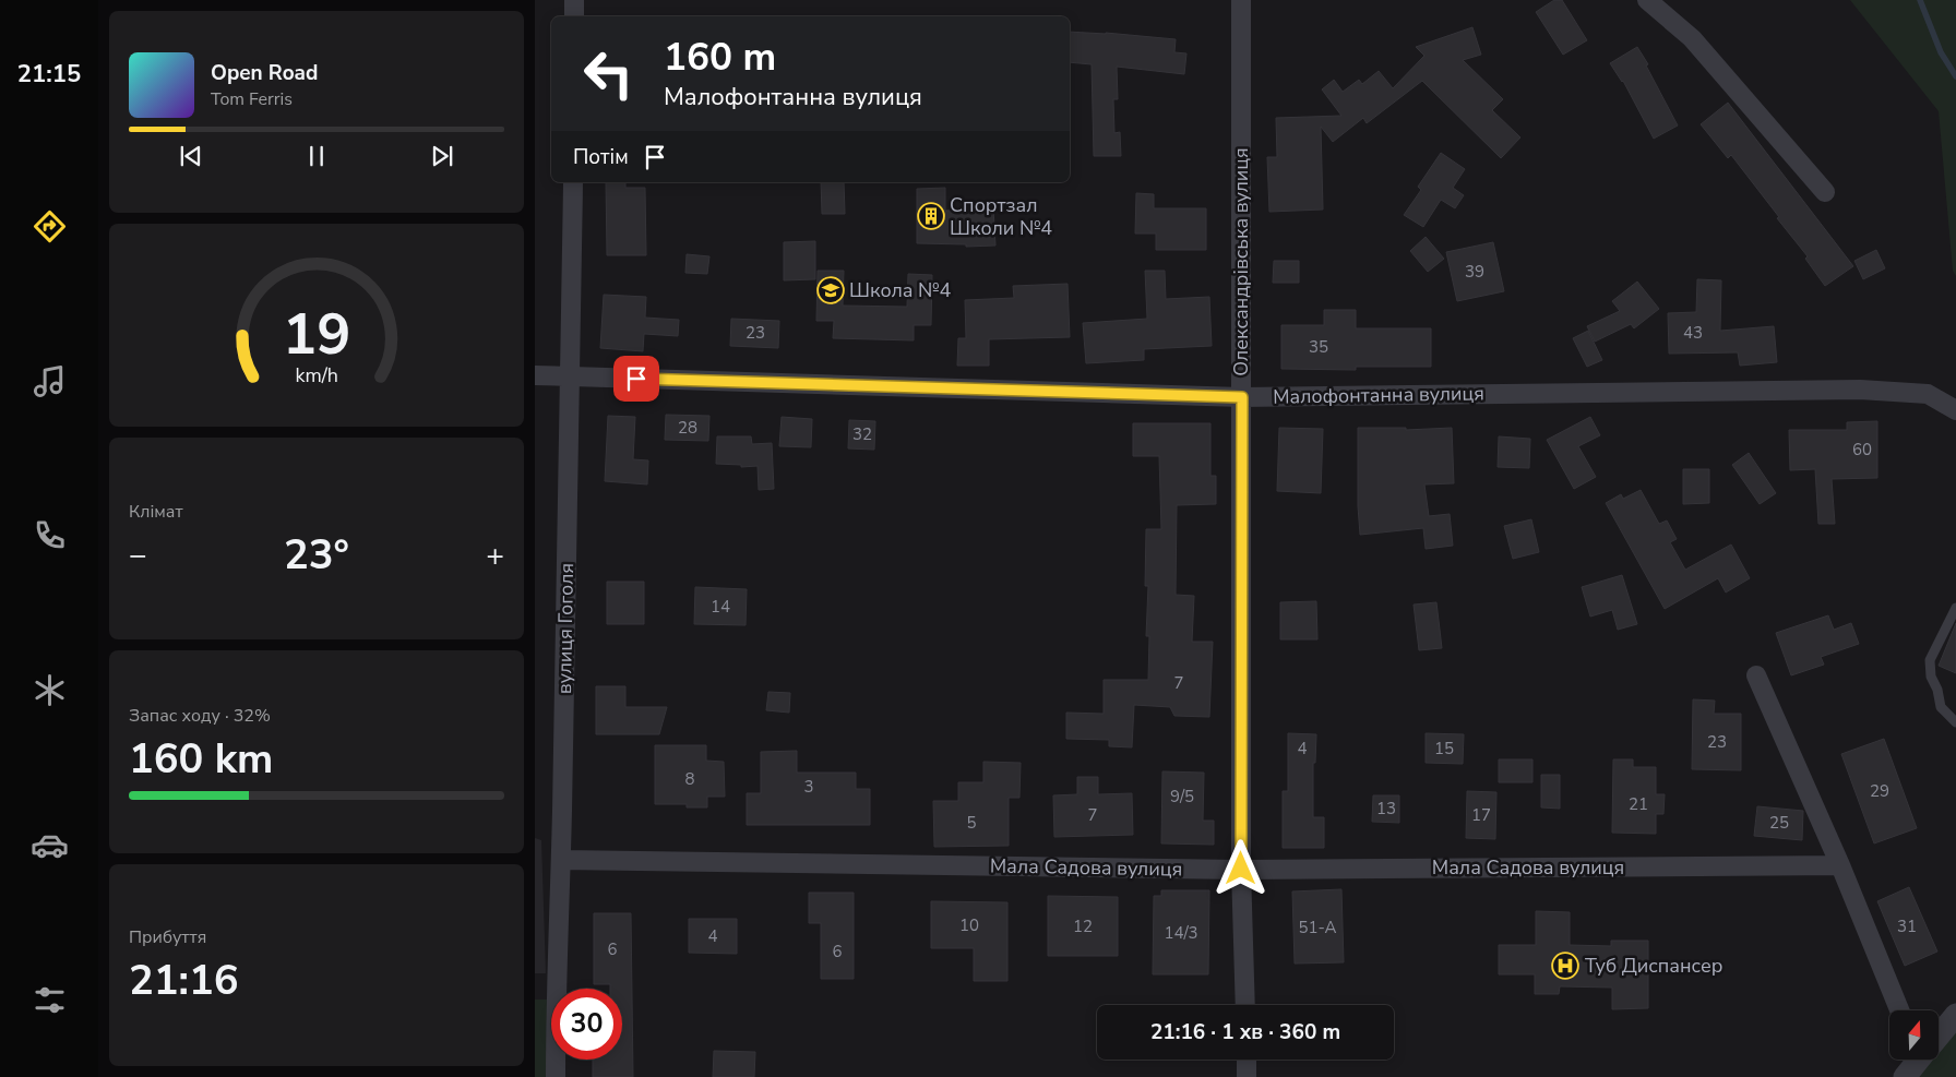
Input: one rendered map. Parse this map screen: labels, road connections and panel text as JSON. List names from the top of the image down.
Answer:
{
  "streets": {
    "street": [
      "Олександрівська вулиця",
      "Малофонтанна вулиця",
      "вулиця Гоголя",
      "Мала Садова вулиця"
    ]
  },
  "crossings": [
    ["Олександрівська вулиця", "Малофонтанна вулиця"],
    ["Олександрівська вулиця", "Мала Садова вулиця"],
    ["Малофонтанна вулиця", "вулиця Гоголя"],
    ["вулиця Гоголя", "Мала Садова вулиця"]
  ],
  "places": {
    "building": ["Спортзал Школи №4"],
    "school or university": ["Школа №4"],
    "hospital": ["Туб Диспансер"]
  },
  "house_numbers": [
    "39",
    "23",
    "43",
    "35",
    "28",
    "32",
    "60",
    "14",
    "7",
    "23",
    "4",
    "15",
    "8",
    "3",
    "29",
    "9/5",
    "21",
    "13",
    "7",
    "17",
    "5",
    "25",
    "10",
    "12",
    "31",
    "51-А",
    "14/3",
    "4",
    "6",
    "6"
  ],
  "north": "top",
  "page": {
    "tabs": "21:15",
    "turn": ["160 m", "Малофонтанна вулиця"],
    "song": ["Open Road", "Tom Ferris"],
    "then": "Потім",
    "tile": [
      "Клімат",
      ["Запас ходу · 32%", "160 km"],
      ["Прибуття", "21:16"]
    ],
    "heat": ["−", "23°", "+"],
    "limit": "30",
    "trip": "21:16 · 1 хв · 360 m",
    "gauge": ["19", "km/h"]
  }
}
